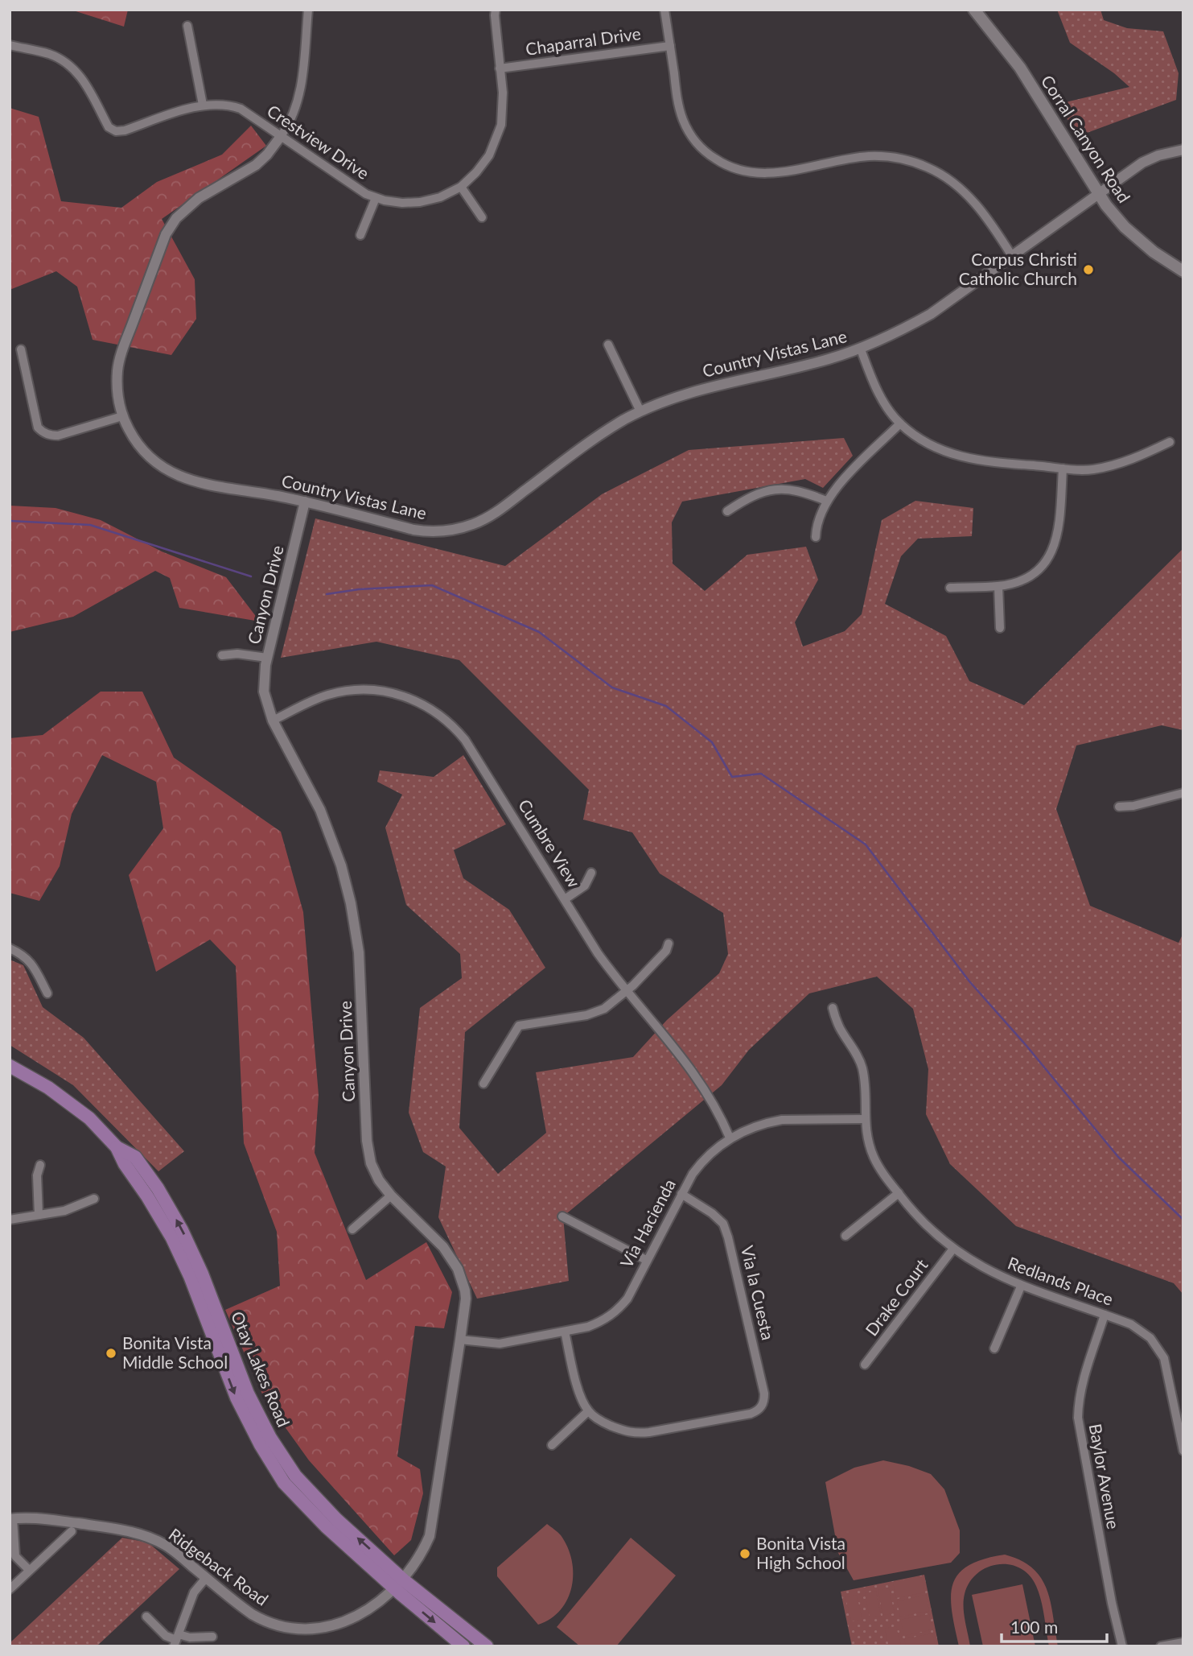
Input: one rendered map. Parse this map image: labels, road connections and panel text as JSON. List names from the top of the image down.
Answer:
{
  "streets": {
    "main road": ["Corral Canyon Road", "Otay Lakes Road"],
    "street": [
      "Chaparral Drive",
      "Crestview Drive",
      "Country Vistas Lane",
      "Canyon Drive",
      "Cumbre View",
      "Via Hacienda",
      "Redlands Place",
      "Via la Cuesta",
      "Drake Court",
      "Baylor Avenue",
      "Ridgeback Road"
    ]
  },
  "crossings": [
    ["Chaparral Drive", "Crestview Drive"],
    ["Corral Canyon Road", "Country Vistas Lane"],
    ["Crestview Drive", "Country Vistas Lane"],
    ["Country Vistas Lane", "Canyon Drive"],
    ["Canyon Drive", "Cumbre View"],
    ["Canyon Drive", "Via Hacienda"],
    ["Canyon Drive", "Otay Lakes Road"],
    ["Canyon Drive", "Ridgeback Road"],
    ["Cumbre View", "Via Hacienda"],
    ["Via Hacienda", "Redlands Place"],
    ["Via Hacienda", "Via la Cuesta"],
    ["Redlands Place", "Drake Court"],
    ["Redlands Place", "Baylor Avenue"],
    ["Otay Lakes Road", "Ridgeback Road"]
  ],
  "places": ["Corpus Christi Catholic Church", "Bonita Vista Middle School", "Bonita Vista High School"],
  "scale_bar": "100 m"
}
